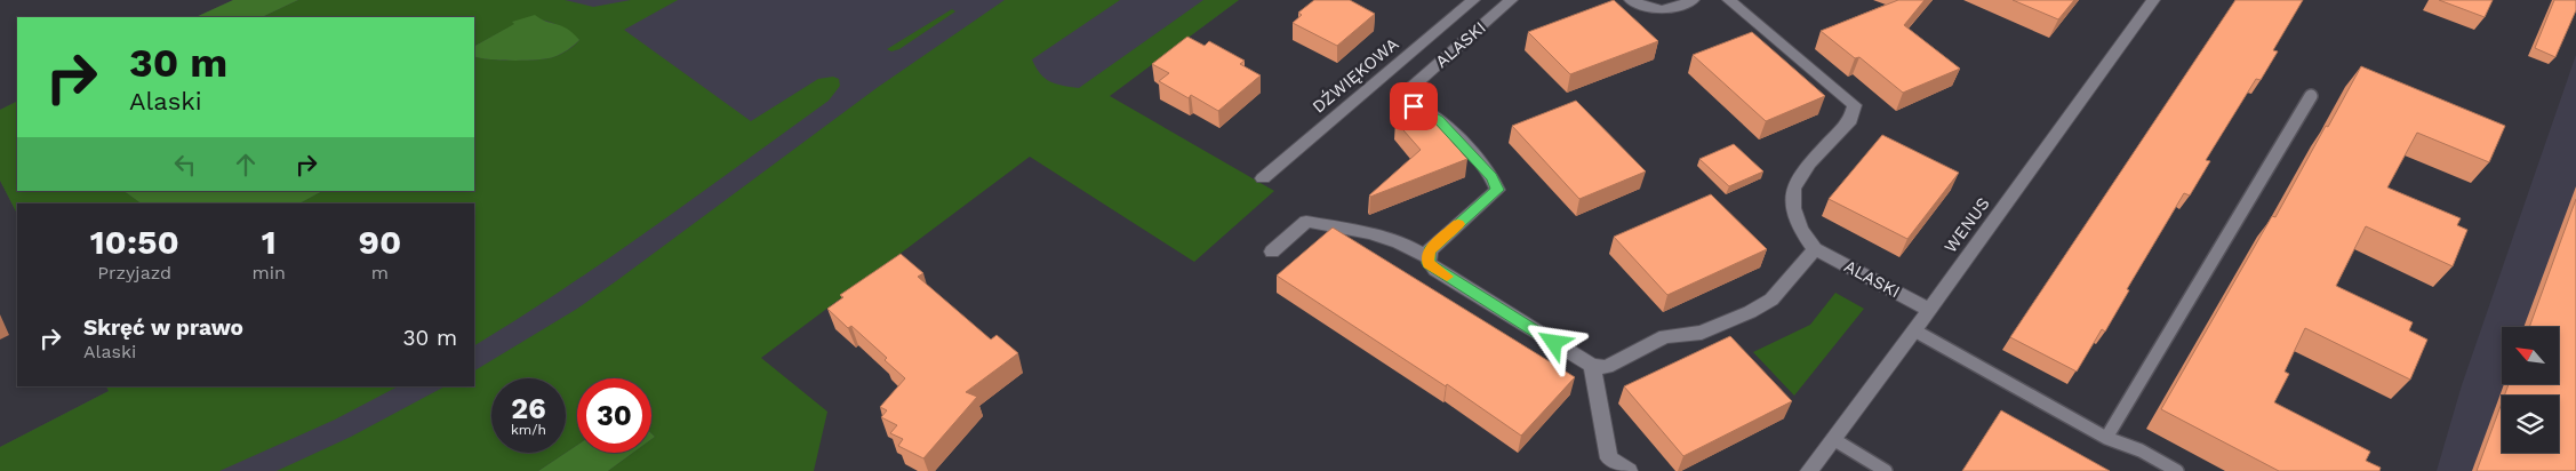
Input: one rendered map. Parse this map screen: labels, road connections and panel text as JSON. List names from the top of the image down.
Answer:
{
  "streets": {
    "street": ["ALASKI", "DŹWIĘKOWA", "WENUS"]
  },
  "crossings": [
    ["ALASKI", "WENUS"]
  ],
  "north": "top left",
  "page": {
    "turn": ["30 m", "Alaski"],
    "eta": [
      "10:50",
      "Przyjazd",
      "1",
      "min",
      "90",
      "m"
    ],
    "list": [
      {
        "name": "Skręć w prawo",
        "note": "Alaski",
        "value": "30 m"
      }
    ],
    "speed": "26 km/h",
    "limit": "30"
  }
}
